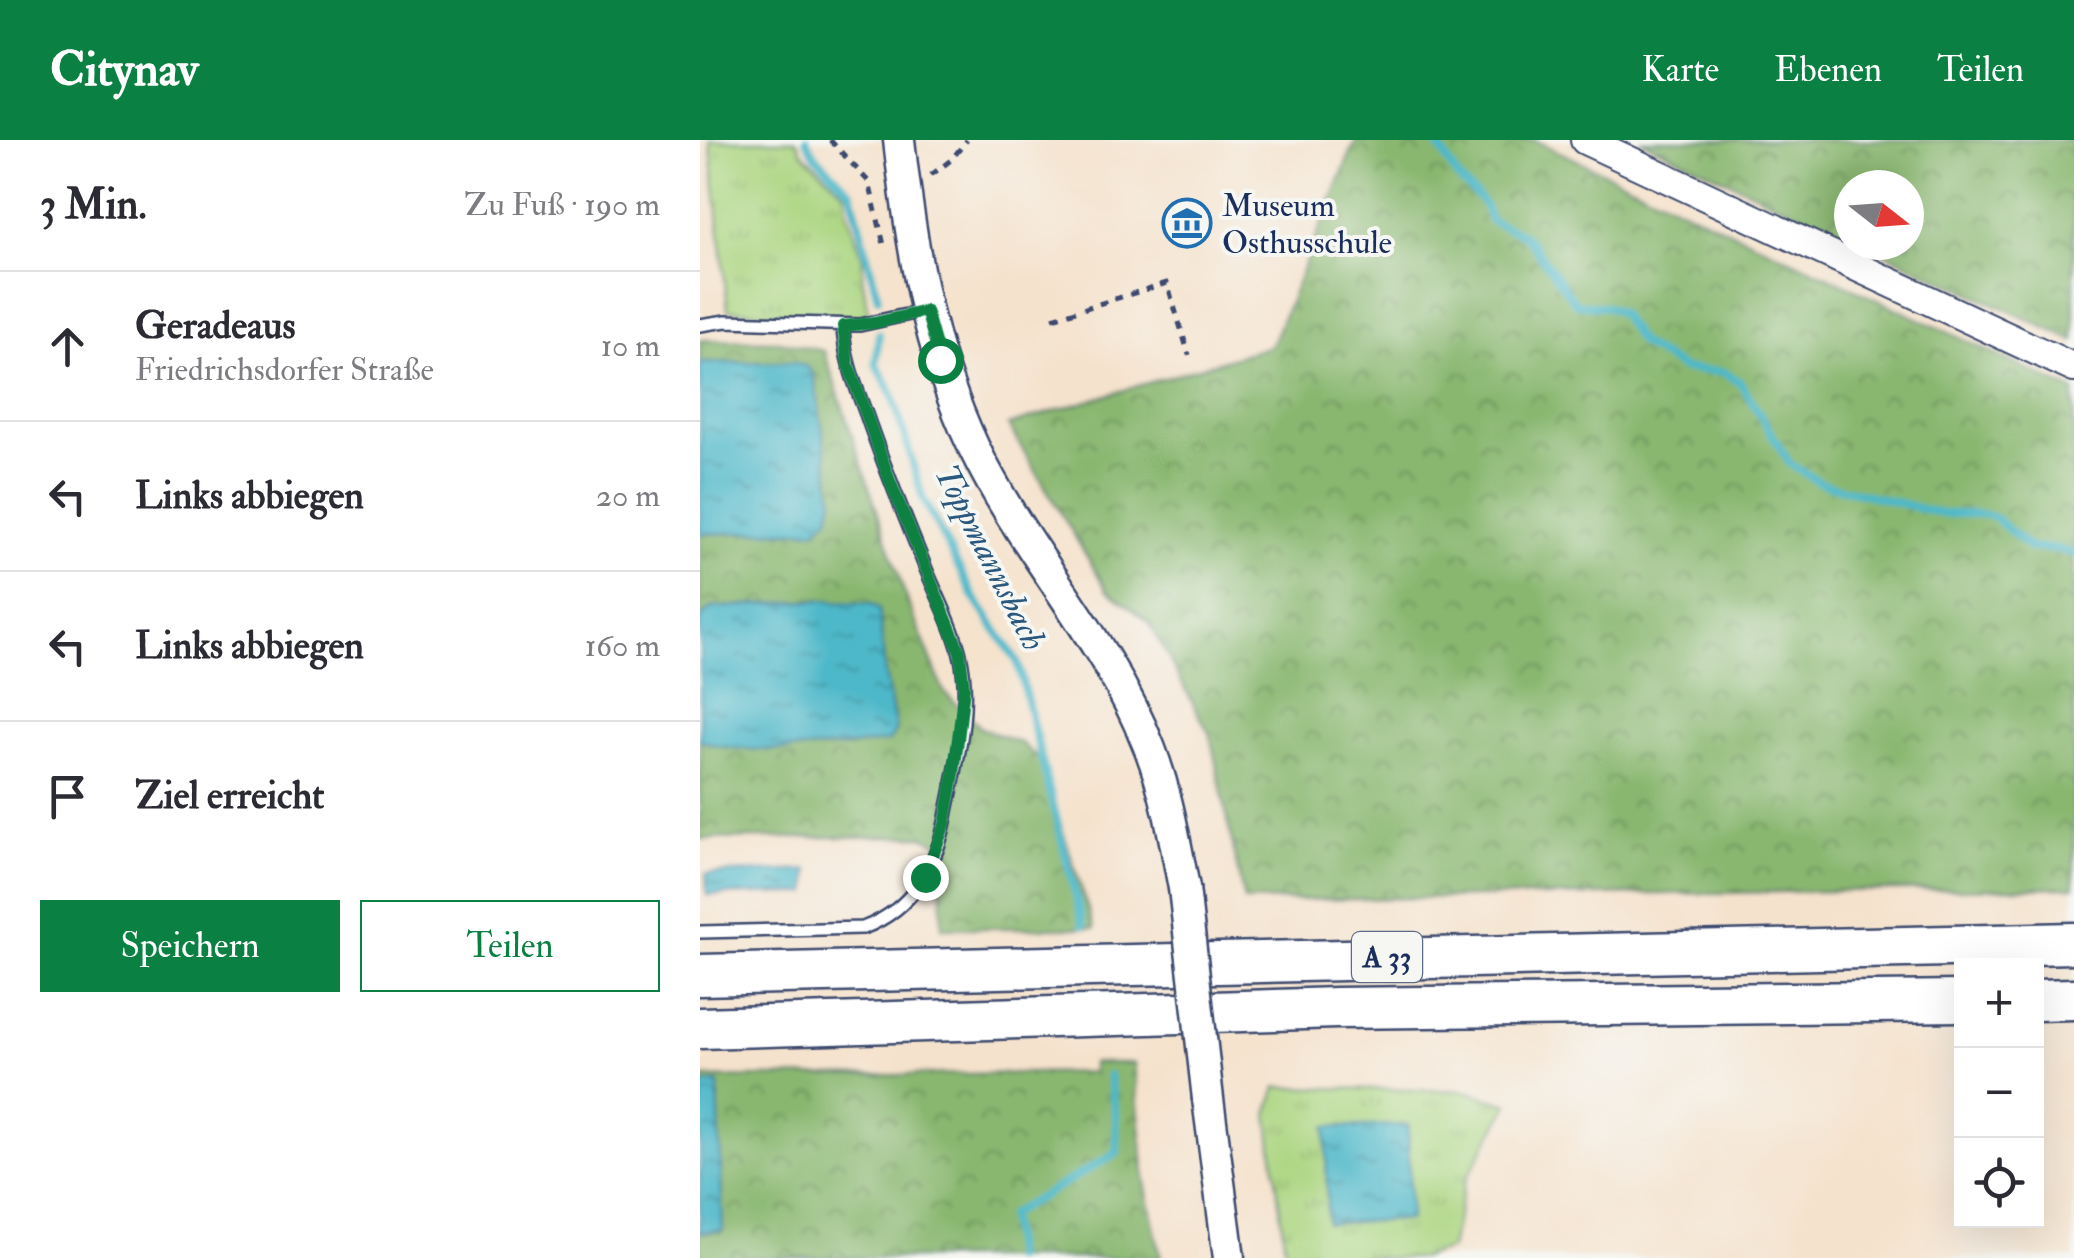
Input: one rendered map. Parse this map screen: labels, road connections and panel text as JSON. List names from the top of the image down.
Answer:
{
  "streets": {
    "highway": ["A 33"]
  },
  "water": ["Toppmannsbach"],
  "places": {
    "museum": ["Museum Osthusschule"]
  },
  "north": "right",
  "page": {
    "header": "Citynav",
    "nav": ["Karte", "Ebenen", "Teilen"],
    "heading": ["3 Min.", "Zu Fuß · 190 m"],
    "list": [
      ["Geradeaus", "Friedrichsdorfer Straße", "10 m"],
      ["Links abbiegen", "20 m"],
      ["Links abbiegen", "160 m"],
      "Ziel erreicht"
    ],
    "buttons": ["Speichern", "Teilen"],
    "map_buttons": ["+", "−"]
  }
}
